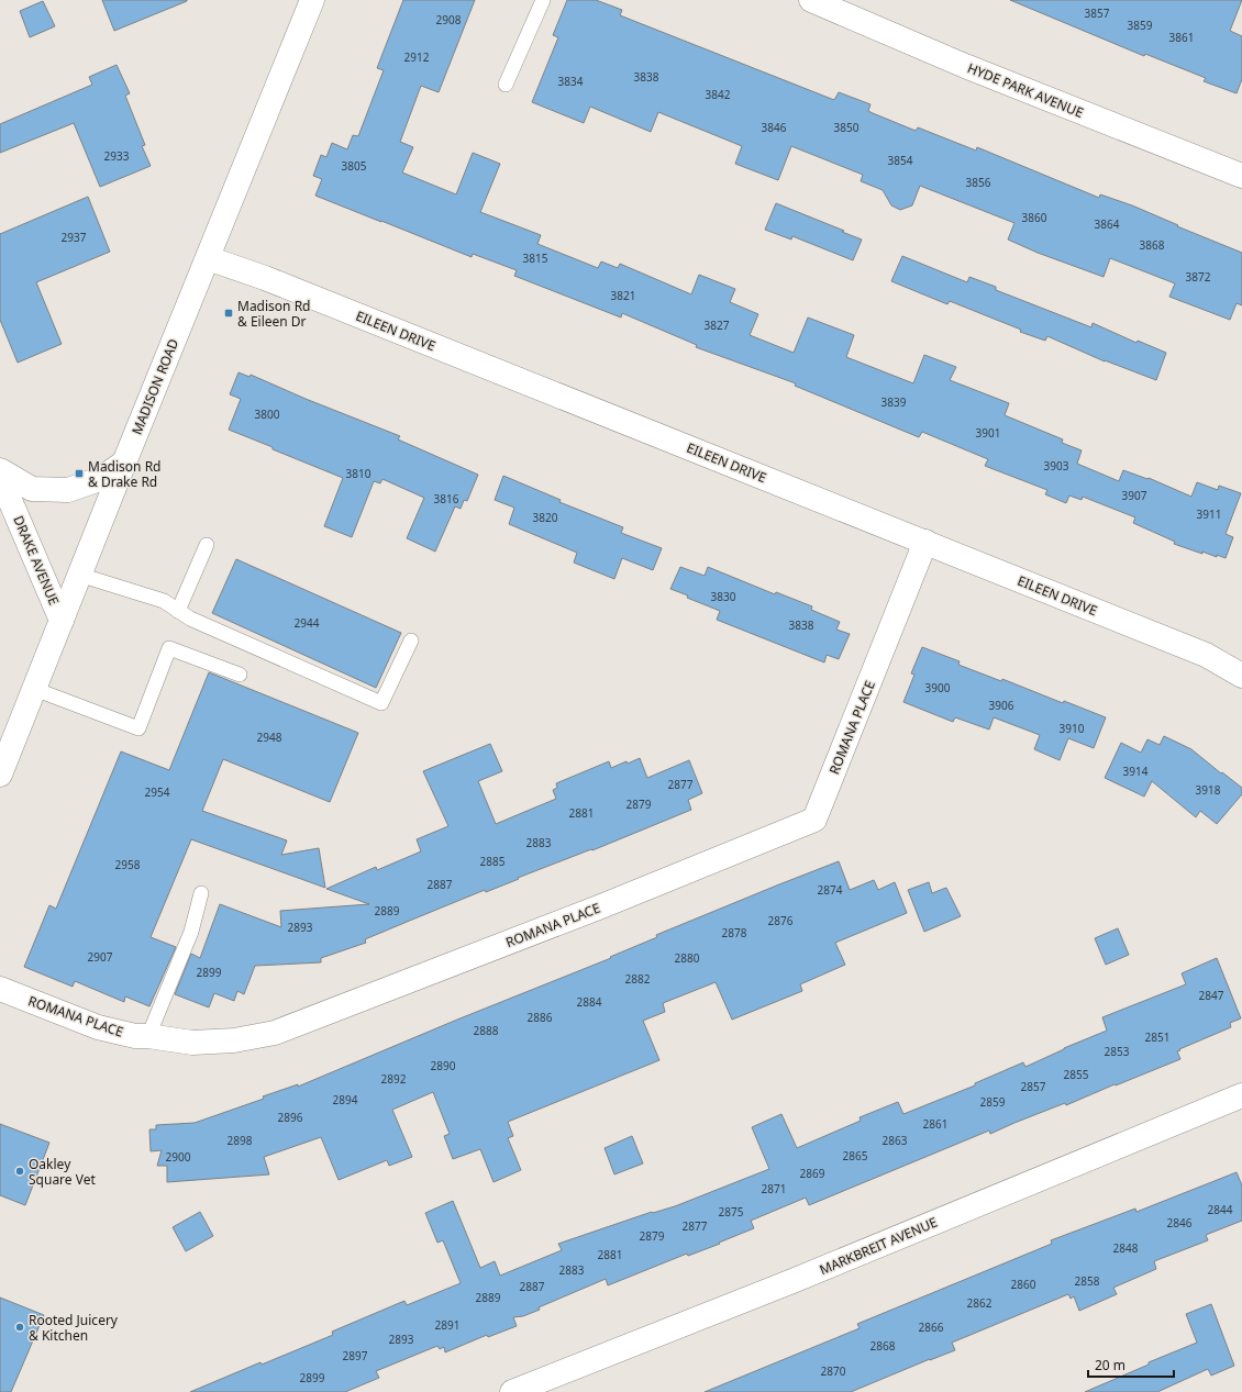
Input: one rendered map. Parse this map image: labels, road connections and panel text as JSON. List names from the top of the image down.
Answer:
{
  "streets": {
    "street": [
      "HYDE PARK AVENUE",
      "EILEEN DRIVE",
      "MADISON ROAD",
      "DRAKE AVENUE",
      "ROMANA PLACE",
      "MARKBREIT AVENUE"
    ]
  },
  "crossings": [
    ["EILEEN DRIVE", "MADISON ROAD"],
    ["EILEEN DRIVE", "ROMANA PLACE"],
    ["MADISON ROAD", "DRAKE AVENUE"]
  ],
  "places": {
    "transit": ["Madison Rd & Eileen Dr", "Madison Rd & Drake Rd"],
    "other": ["Oakley Square Vet", "Rooted Juicery & Kitchen"]
  },
  "house_numbers": [
    "3857",
    "2908",
    "3859",
    "3861",
    "2912",
    "3838",
    "3834",
    "3842",
    "3846",
    "3850",
    "2933",
    "3854",
    "3805",
    "3856",
    "3860",
    "3864",
    "2937",
    "3868",
    "3815",
    "3872",
    "3821",
    "3827",
    "3839",
    "3800",
    "3901",
    "3903",
    "3810",
    "3907",
    "3816",
    "3911",
    "3820",
    "3830",
    "2944",
    "3838",
    "3900",
    "3906",
    "3910",
    "2948",
    "3914",
    "2877",
    "3918",
    "2954",
    "2879",
    "2881",
    "2883",
    "2885",
    "2958",
    "2887",
    "2874",
    "2889",
    "2876",
    "2893",
    "2878",
    "2907",
    "2880",
    "2899",
    "2882",
    "2847",
    "2884",
    "2886",
    "2888",
    "2851",
    "2853",
    "2890",
    "2855",
    "2892",
    "2857",
    "2894",
    "2859",
    "2896",
    "2861",
    "2898",
    "2863",
    "2865",
    "2900",
    "2869",
    "2871",
    "2844",
    "2875",
    "2846",
    "2877",
    "2879",
    "2848",
    "2881",
    "2883",
    "2858",
    "2860",
    "2887",
    "2889",
    "2862",
    "2891",
    "2866",
    "2893",
    "2868",
    "2897",
    "2870",
    "2899"
  ],
  "scale_bar": "20 m"
}
